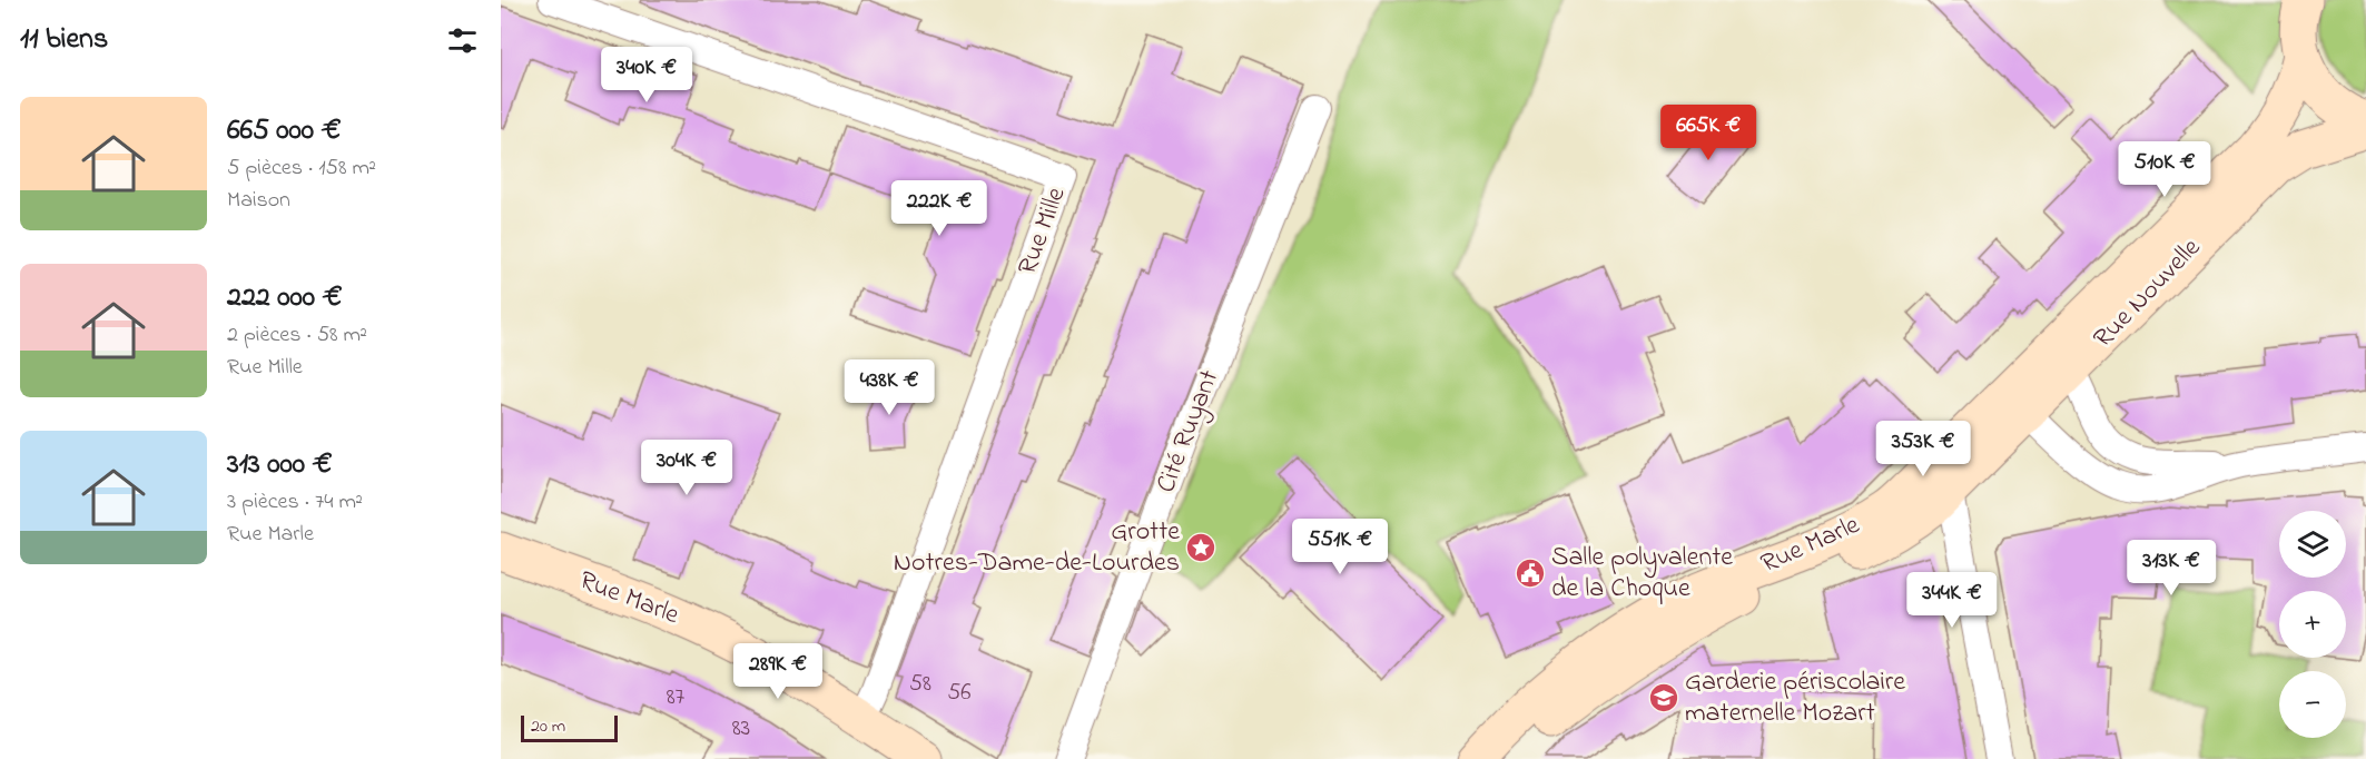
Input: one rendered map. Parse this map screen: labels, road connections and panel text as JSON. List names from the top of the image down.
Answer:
{
  "streets": {
    "main road": ["Rue Nouvelle", "Rue Marle"],
    "street": ["Rue Mille", "Cité Ruyant"]
  },
  "crossings": [
    ["Rue Mille", "Rue Marle"],
    ["Rue Nouvelle", "Rue Marle"]
  ],
  "places": {
    "place": ["Grotte Notres-Dame-de-Lourdes"],
    "public building": ["Salle polyvalente de la Choque"],
    "school or university": ["Garderie périscolaire maternelle Mozart"]
  },
  "house_numbers": [
    "58",
    "56",
    "87",
    "83"
  ],
  "scale_bar": "20 m",
  "page": {
    "heading": "11 biens",
    "price": [
      "340K €",
      "665K €",
      "510K €",
      "222K €",
      "438K €",
      "353K €",
      "304K €",
      "551K €",
      "313K €",
      "344K €",
      "289K €"
    ],
    "list": [
      {
        "name": "665 000 €",
        "note": "5 pièces · 158 m² · Maison"
      },
      {
        "name": "222 000 €",
        "note": "2 pièces · 58 m² · Rue Mille"
      },
      {
        "name": "313 000 €",
        "note": "3 pièces · 74 m² · Rue Marle"
      }
    ],
    "map_buttons": ["+", "−"],
    "scale": "20 m"
  }
}
